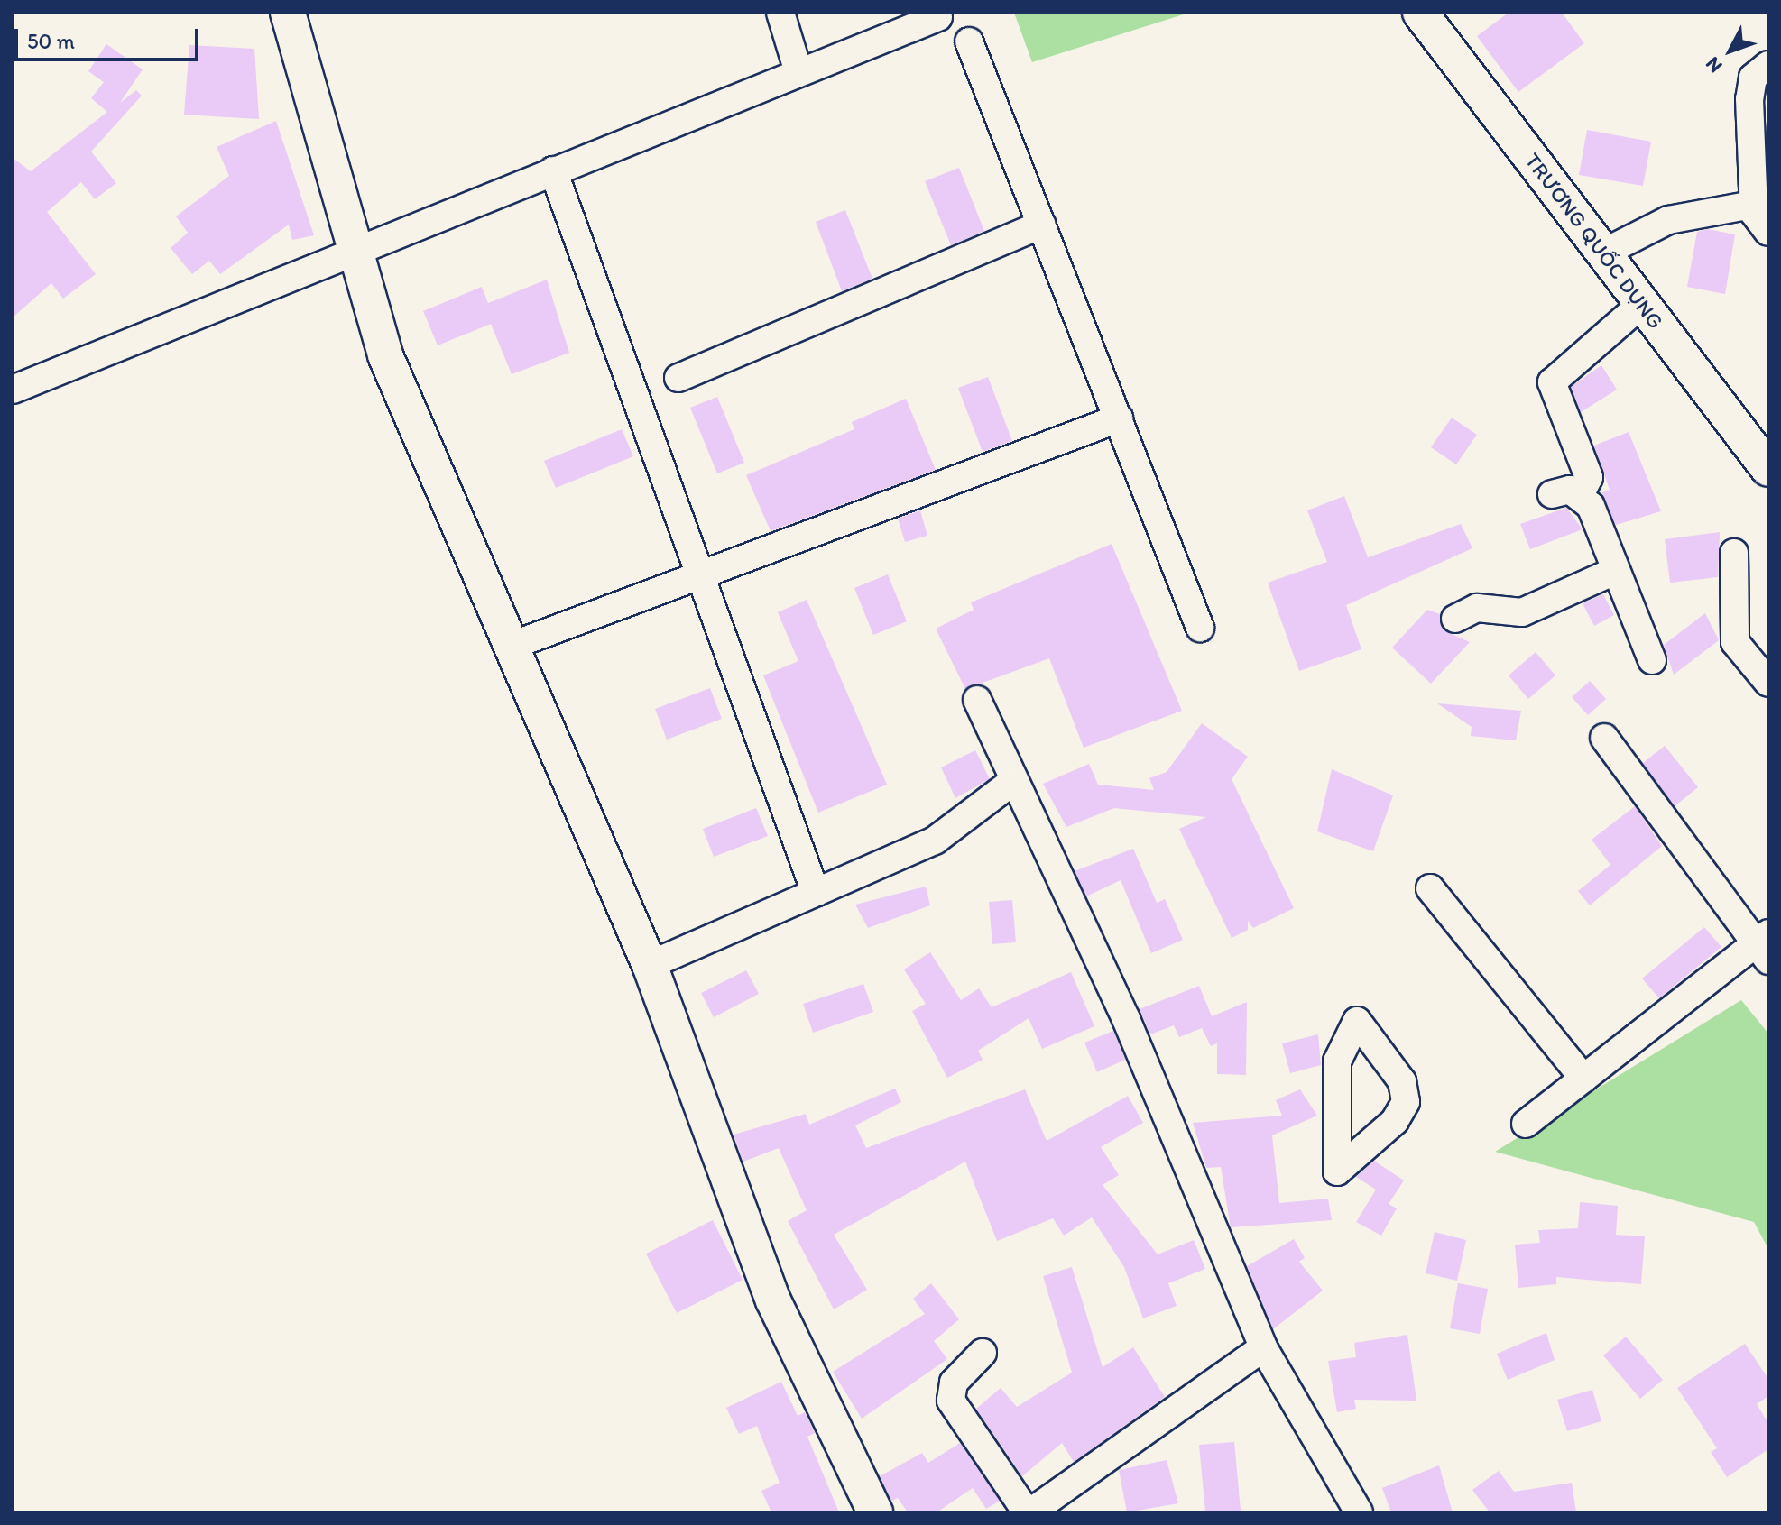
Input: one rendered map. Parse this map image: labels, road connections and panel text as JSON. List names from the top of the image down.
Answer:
{
  "streets": {
    "street": ["TRƯƠNG QUỐC DỤNG"]
  },
  "scale_bar": "50 m",
  "north": "bottom left"
}
